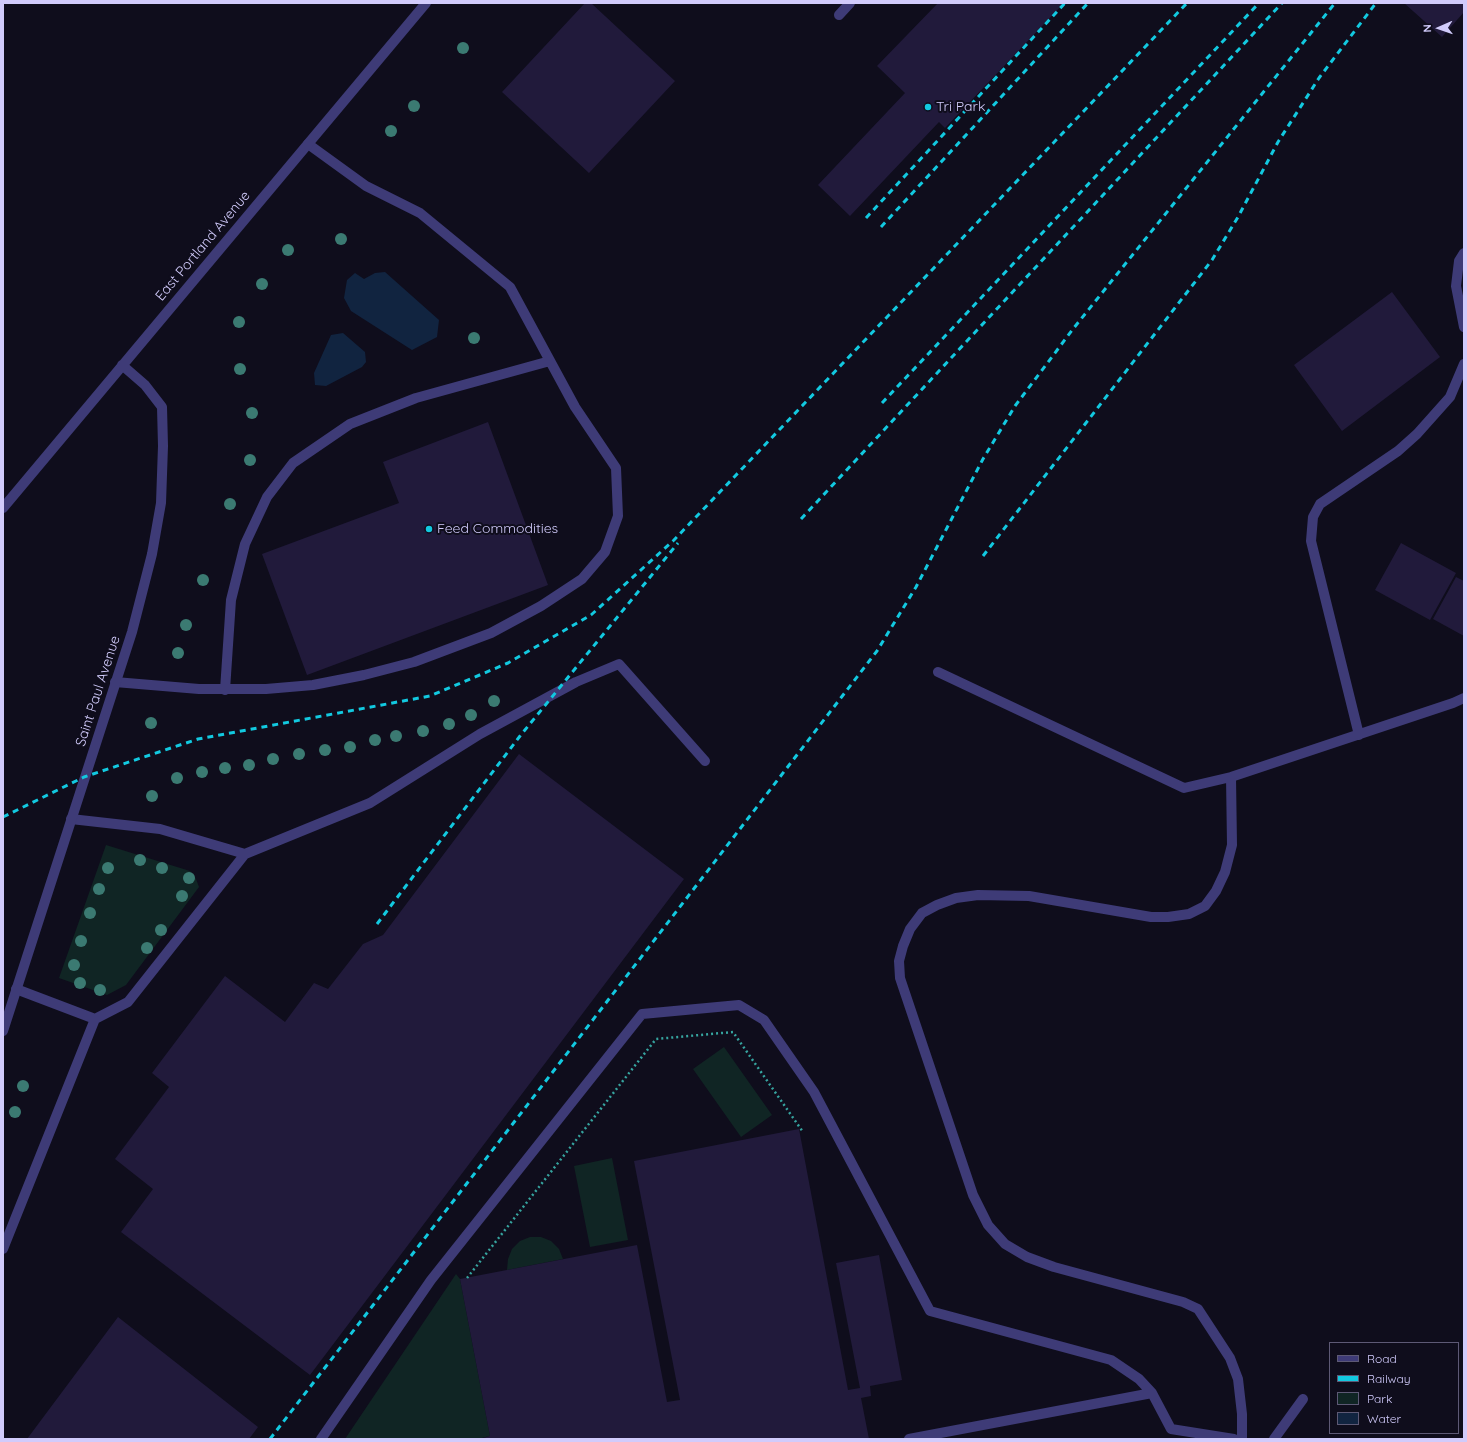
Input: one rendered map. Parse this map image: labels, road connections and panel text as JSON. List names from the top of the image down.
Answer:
{
  "streets": {
    "street": ["East Portland Avenue", "Saint Paul Avenue"]
  },
  "crossings": [
    ["East Portland Avenue", "Saint Paul Avenue"]
  ],
  "places": ["Tri Park", "Feed Commodities"],
  "legend": [
    "Road",
    "Railway",
    "Park",
    "Water"
  ],
  "north": "left"
}
